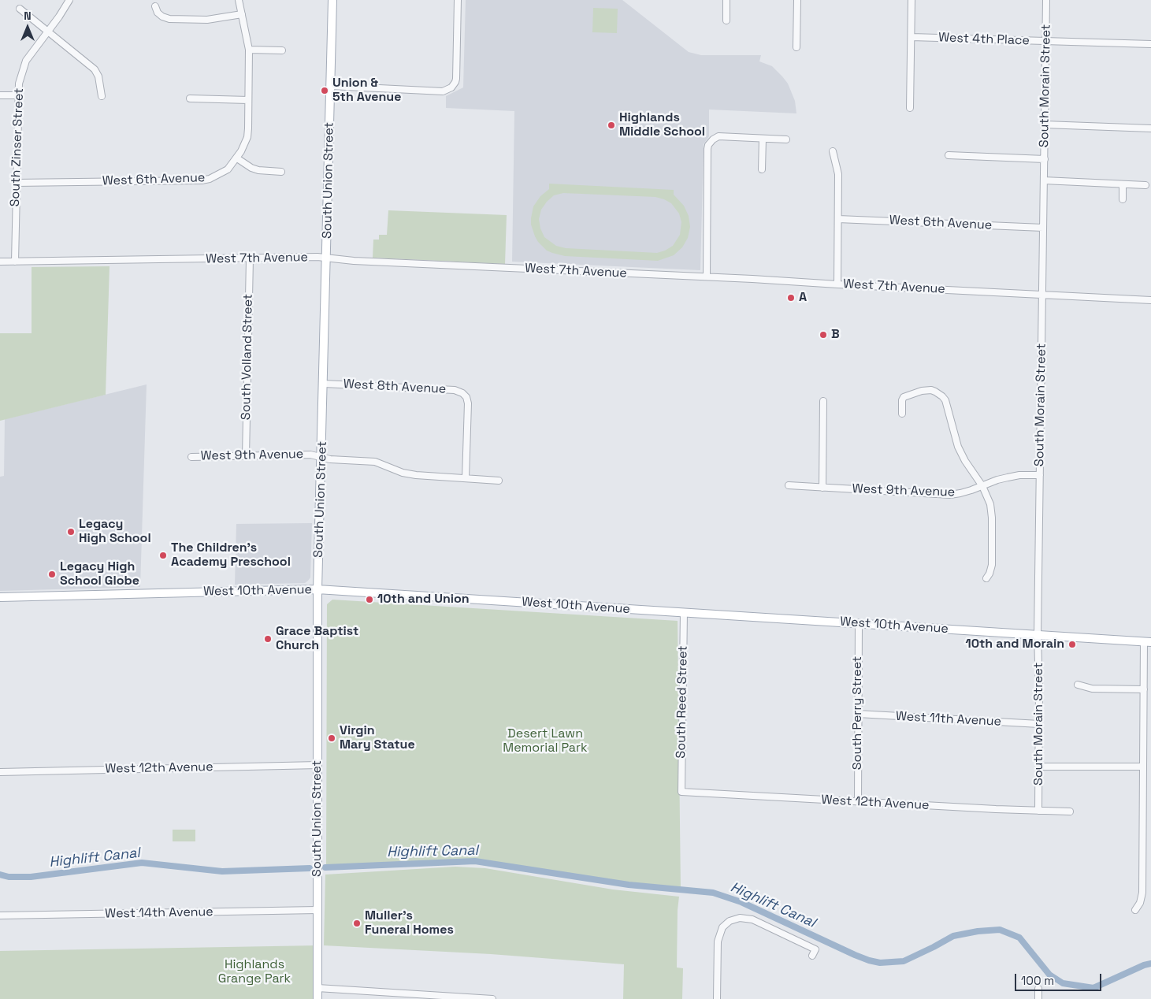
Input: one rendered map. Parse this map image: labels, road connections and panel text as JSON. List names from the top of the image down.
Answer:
{
  "streets": {
    "main road": ["South Union Street", "West 10th Avenue"],
    "street": [
      "West 4th Place",
      "South Morain Street",
      "South Zinser Street",
      "West 6th Avenue",
      "West 7th Avenue",
      "South Volland Street",
      "West 8th Avenue",
      "West 9th Avenue",
      "South Reed Street",
      "South Perry Street",
      "West 11th Avenue",
      "West 12th Avenue",
      "West 14th Avenue"
    ]
  },
  "crossings": [
    ["West 4th Place", "South Morain Street"],
    ["South Morain Street", "West 6th Avenue"],
    ["South Morain Street", "West 7th Avenue"],
    ["South Morain Street", "West 9th Avenue"],
    ["South Morain Street", "West 10th Avenue"],
    ["South Morain Street", "West 11th Avenue"],
    ["South Morain Street", "West 12th Avenue"],
    ["South Zinser Street", "West 6th Avenue"],
    ["South Zinser Street", "West 7th Avenue"],
    ["South Union Street", "West 7th Avenue"],
    ["South Union Street", "West 8th Avenue"],
    ["South Union Street", "West 9th Avenue"],
    ["South Union Street", "West 10th Avenue"],
    ["South Union Street", "West 12th Avenue"],
    ["South Union Street", "West 14th Avenue"],
    ["West 7th Avenue", "South Volland Street"],
    ["South Volland Street", "West 9th Avenue"],
    ["West 8th Avenue", "West 9th Avenue"],
    ["West 10th Avenue", "South Reed Street"],
    ["West 10th Avenue", "South Perry Street"],
    ["South Reed Street", "West 12th Avenue"],
    ["South Perry Street", "West 11th Avenue"],
    ["South Perry Street", "West 12th Avenue"]
  ],
  "water": ["Highlift Canal"],
  "parks": ["Desert Lawn Memorial Park", "Highlands Grange Park"],
  "places": [
    "Union & 5th Avenue",
    "Highlands Middle School",
    "A",
    "B",
    "Legacy High School",
    "The Children's Academy Preschool",
    "Legacy High School Globe",
    "10th and Union",
    "Grace Baptist Church",
    "10th and Morain",
    "Virgin Mary Statue",
    "Muller's Funeral Homes"
  ],
  "scale_bar": "100 m",
  "north": "top"
}
